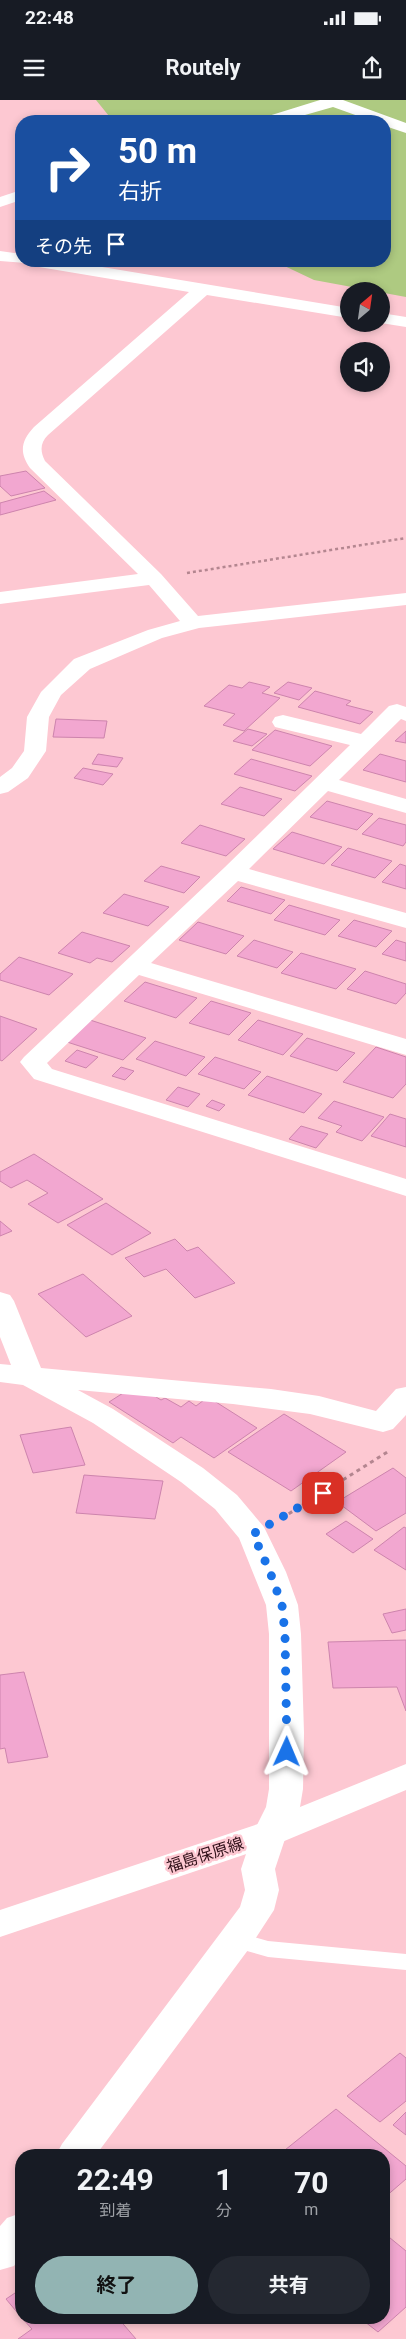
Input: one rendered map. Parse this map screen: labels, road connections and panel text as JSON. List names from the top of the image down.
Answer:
{
  "streets": {
    "street": ["福島保原線"]
  },
  "north": "top right",
  "page": {
    "status": "22:48",
    "header": "Routely",
    "turn": ["50 m", "右折"],
    "then": "その先",
    "eta": [
      "22:49",
      "到着",
      "1",
      "分",
      "70",
      "m"
    ],
    "buttons": ["終了", "共有"]
  }
}
